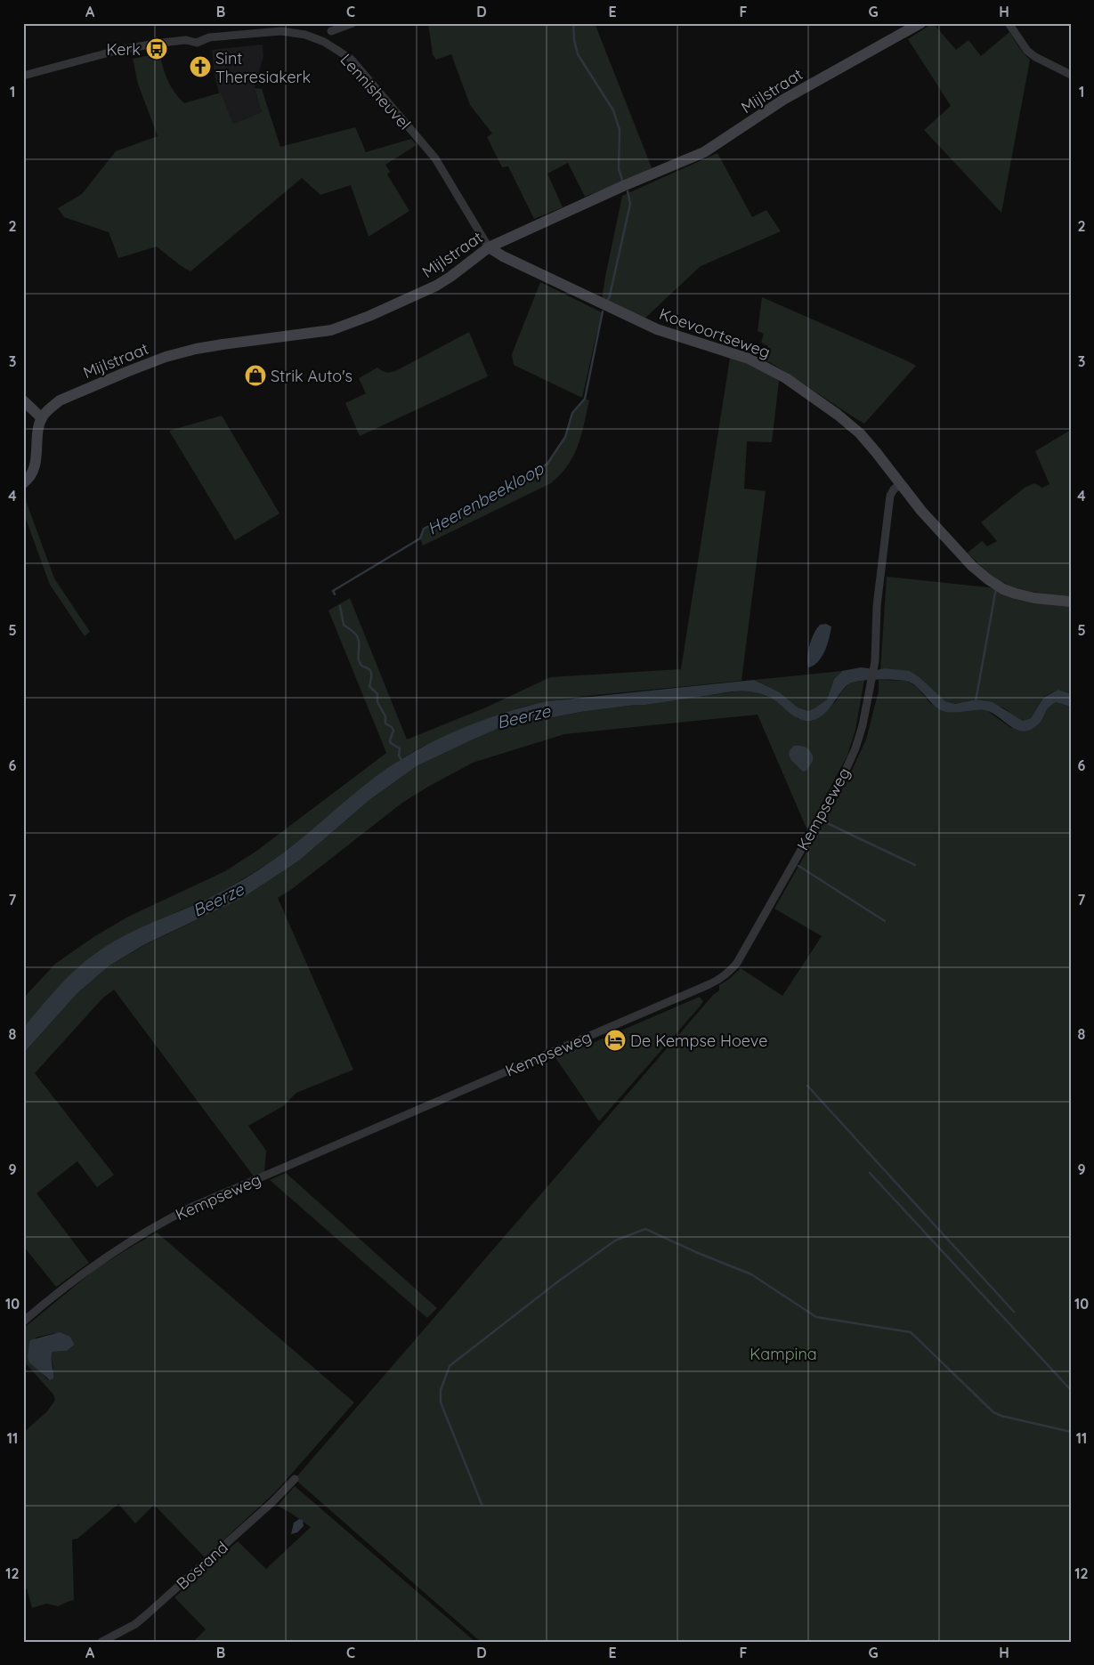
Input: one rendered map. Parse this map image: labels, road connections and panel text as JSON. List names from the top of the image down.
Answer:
{
  "streets": {
    "street": [
      "Mijlstraat",
      "Lennisheuvel",
      "Koevoortseweg",
      "Kempseweg",
      "Bosrand"
    ]
  },
  "crossings": [
    ["Mijlstraat", "Lennisheuvel"],
    ["Mijlstraat", "Koevoortseweg"],
    ["Lennisheuvel", "Koevoortseweg"],
    ["Koevoortseweg", "Kempseweg"]
  ],
  "water": ["Heerenbeekloop", "Beerze"],
  "parks": ["Kampina"],
  "places": {
    "bus stop": ["Kerk"],
    "church": ["Sint Theresiakerk"],
    "shop": ["Strik Auto's"],
    "hotel": ["De Kempse Hoeve"]
  },
  "grid": {
    "columns": [
      "A",
      "B",
      "C",
      "D",
      "E",
      "F",
      "G",
      "H"
    ],
    "rows": [
      "1",
      "2",
      "3",
      "4",
      "5",
      "6",
      "7",
      "8",
      "9",
      "10",
      "11",
      "12"
    ]
  }
}
